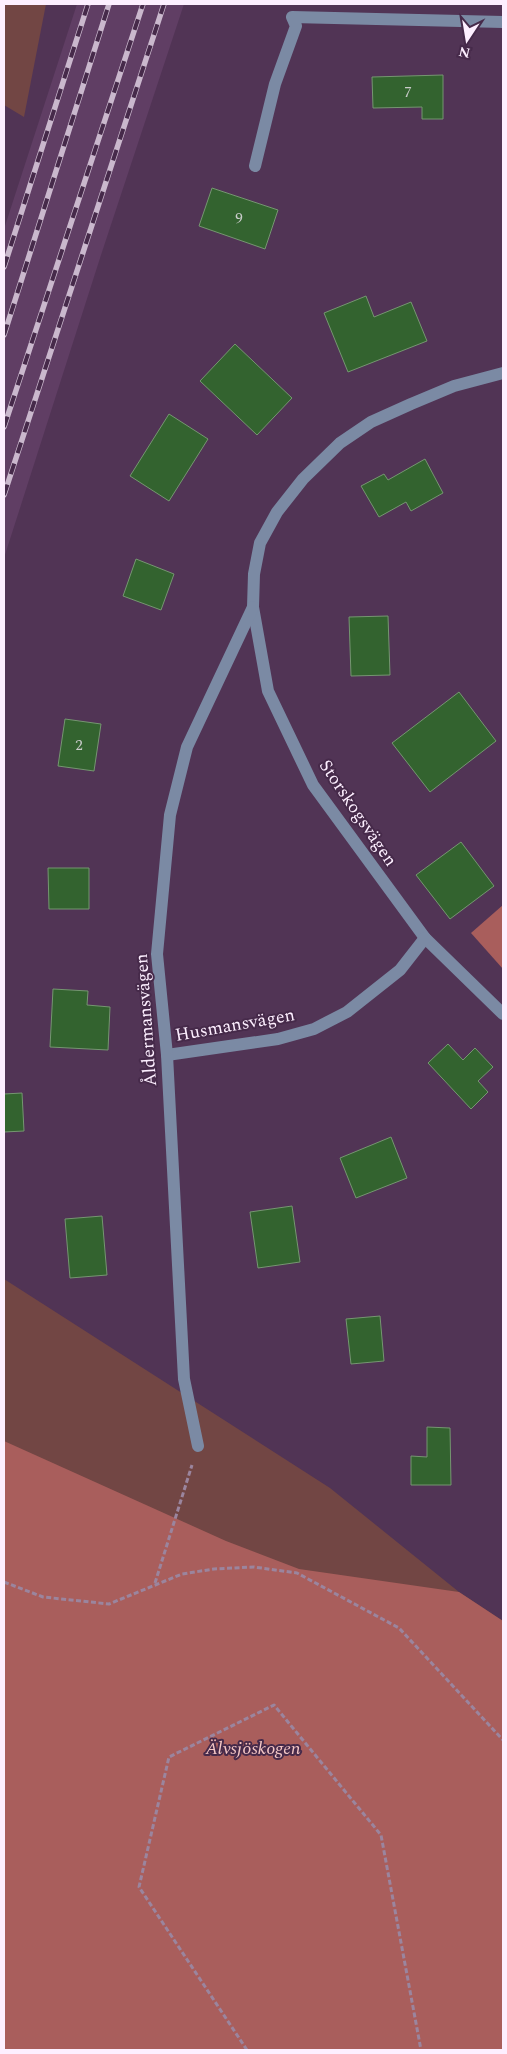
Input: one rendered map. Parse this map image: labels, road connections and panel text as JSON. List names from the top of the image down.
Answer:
{
  "streets": {
    "street": ["Storskogsvägen", "Åldermansvägen", "Husmansvägen"]
  },
  "crossings": [
    ["Storskogsvägen", "Åldermansvägen"],
    ["Storskogsvägen", "Husmansvägen"],
    ["Åldermansvägen", "Husmansvägen"]
  ],
  "parks": ["Älvsjöskogen"],
  "house_numbers": ["7", "9", "2"],
  "north": "bottom"
}
